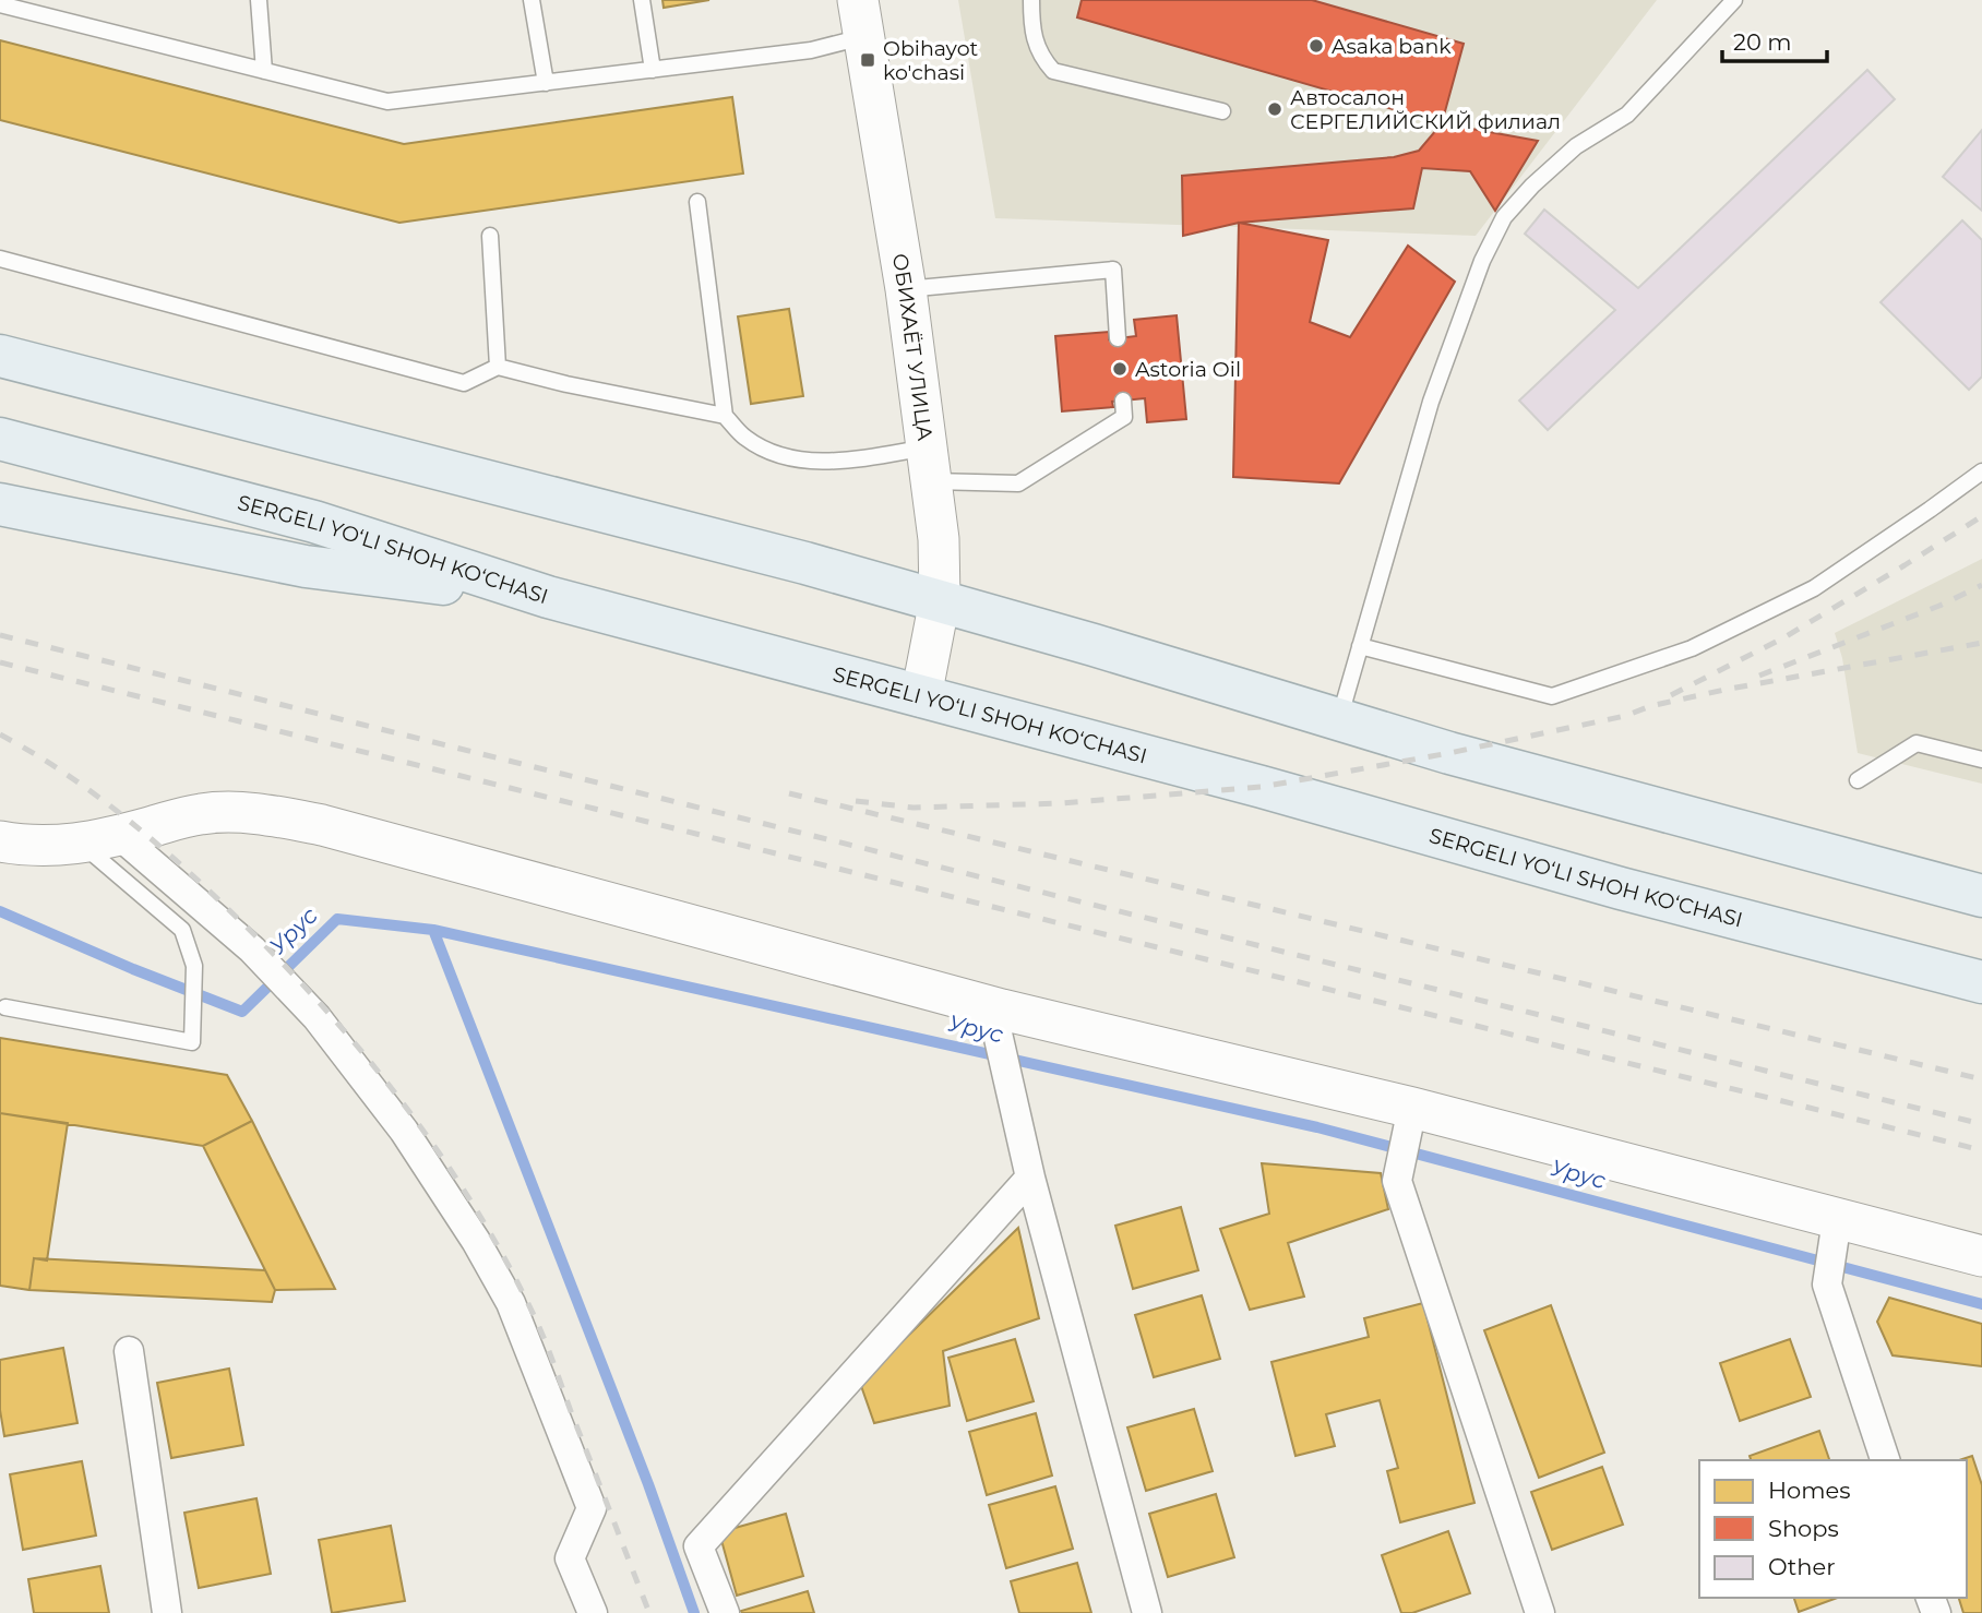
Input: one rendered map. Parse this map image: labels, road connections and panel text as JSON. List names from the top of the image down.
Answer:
{
  "streets": {
    "main road": ["SERGELI YO‘LI SHOH KO‘CHASI"],
    "street": ["ОБИХАЁТ УЛИЦА"]
  },
  "crossings": [
    ["ОБИХАЁТ УЛИЦА", "SERGELI YO‘LI SHOH KO‘CHASI"]
  ],
  "water": ["Урус"],
  "places": {
    "other": ["Asaka bank", "Автосалон СЕРГЕЛИЙСКИЙ филиал", "Astoria Oil"],
    "transit": ["Obihayot ko'chasi"]
  },
  "legend": ["Homes", "Shops", "Other"],
  "scale_bar": "20 m"
}
